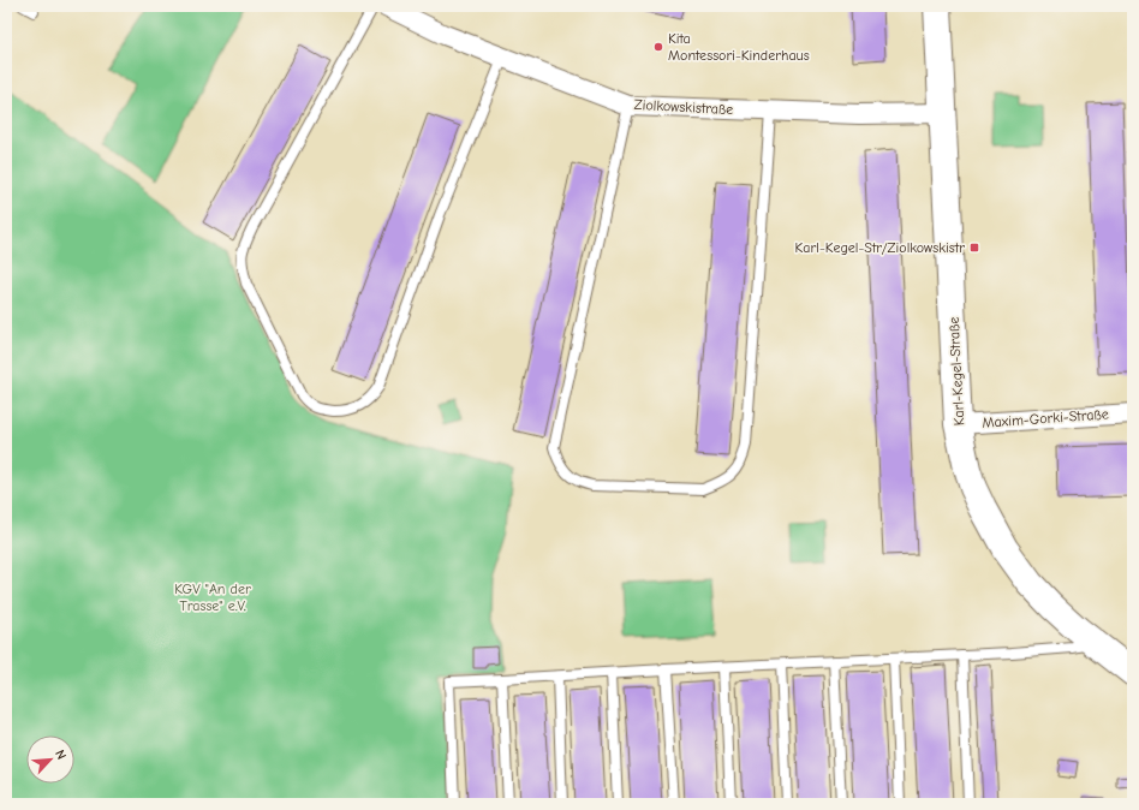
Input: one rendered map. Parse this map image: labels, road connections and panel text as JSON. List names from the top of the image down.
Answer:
{
  "streets": {
    "street": ["Ziolkowskistraße", "Karl-Kegel-Straße", "Maxim-Gorki-Straße"]
  },
  "crossings": [
    ["Ziolkowskistraße", "Karl-Kegel-Straße"],
    ["Karl-Kegel-Straße", "Maxim-Gorki-Straße"]
  ],
  "parks": ["KGV \"An der Trasse\" e.V."],
  "places": {
    "other": ["Kita Montessori-Kinderhaus"],
    "transit": ["Karl-Kegel-Str/Ziolkowskistr"]
  },
  "north": "top right"
}
